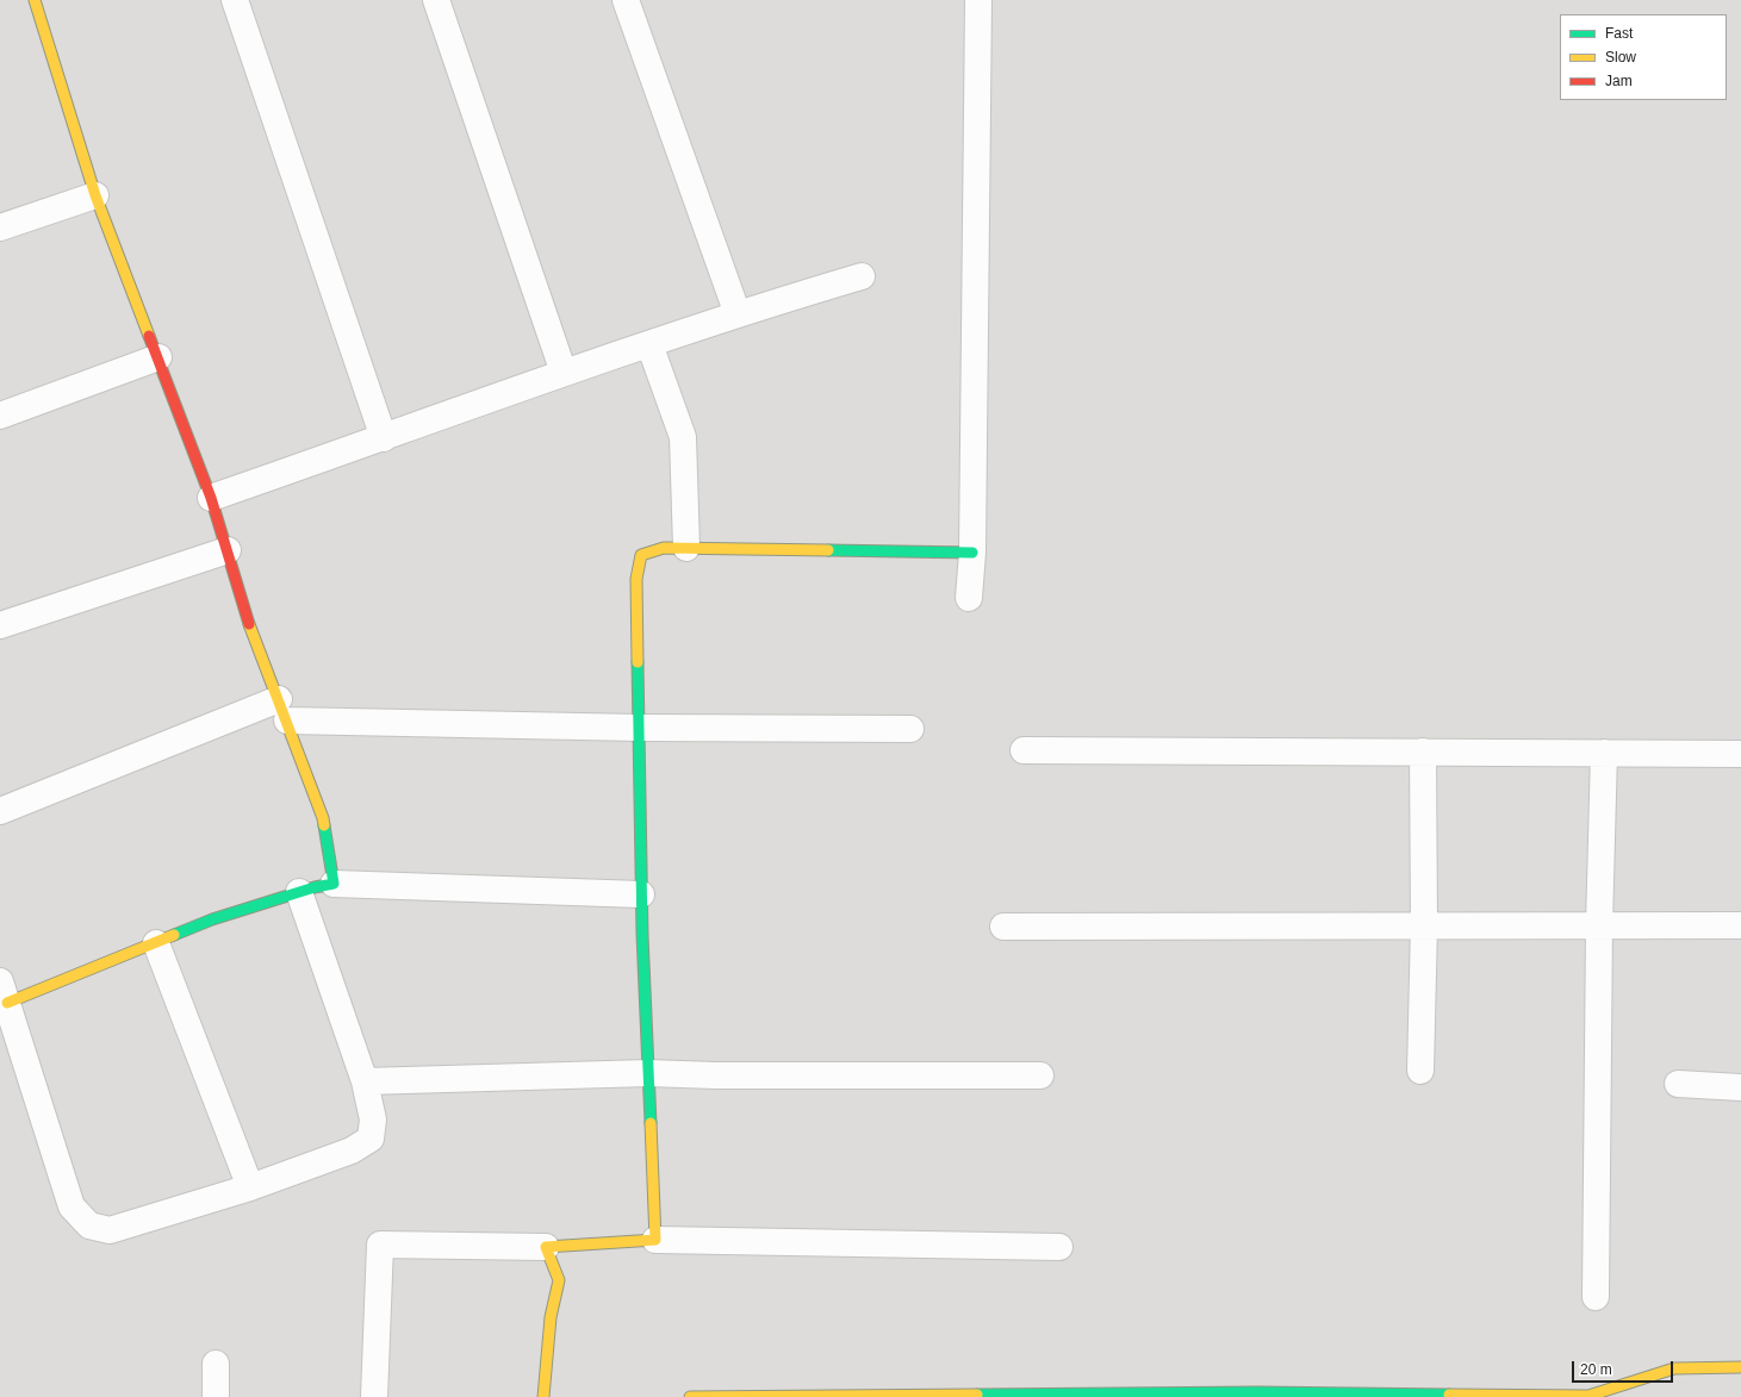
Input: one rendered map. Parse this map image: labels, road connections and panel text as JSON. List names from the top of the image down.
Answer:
{
  "legend": ["Fast", "Slow", "Jam"],
  "scale_bar": "20 m"
}
